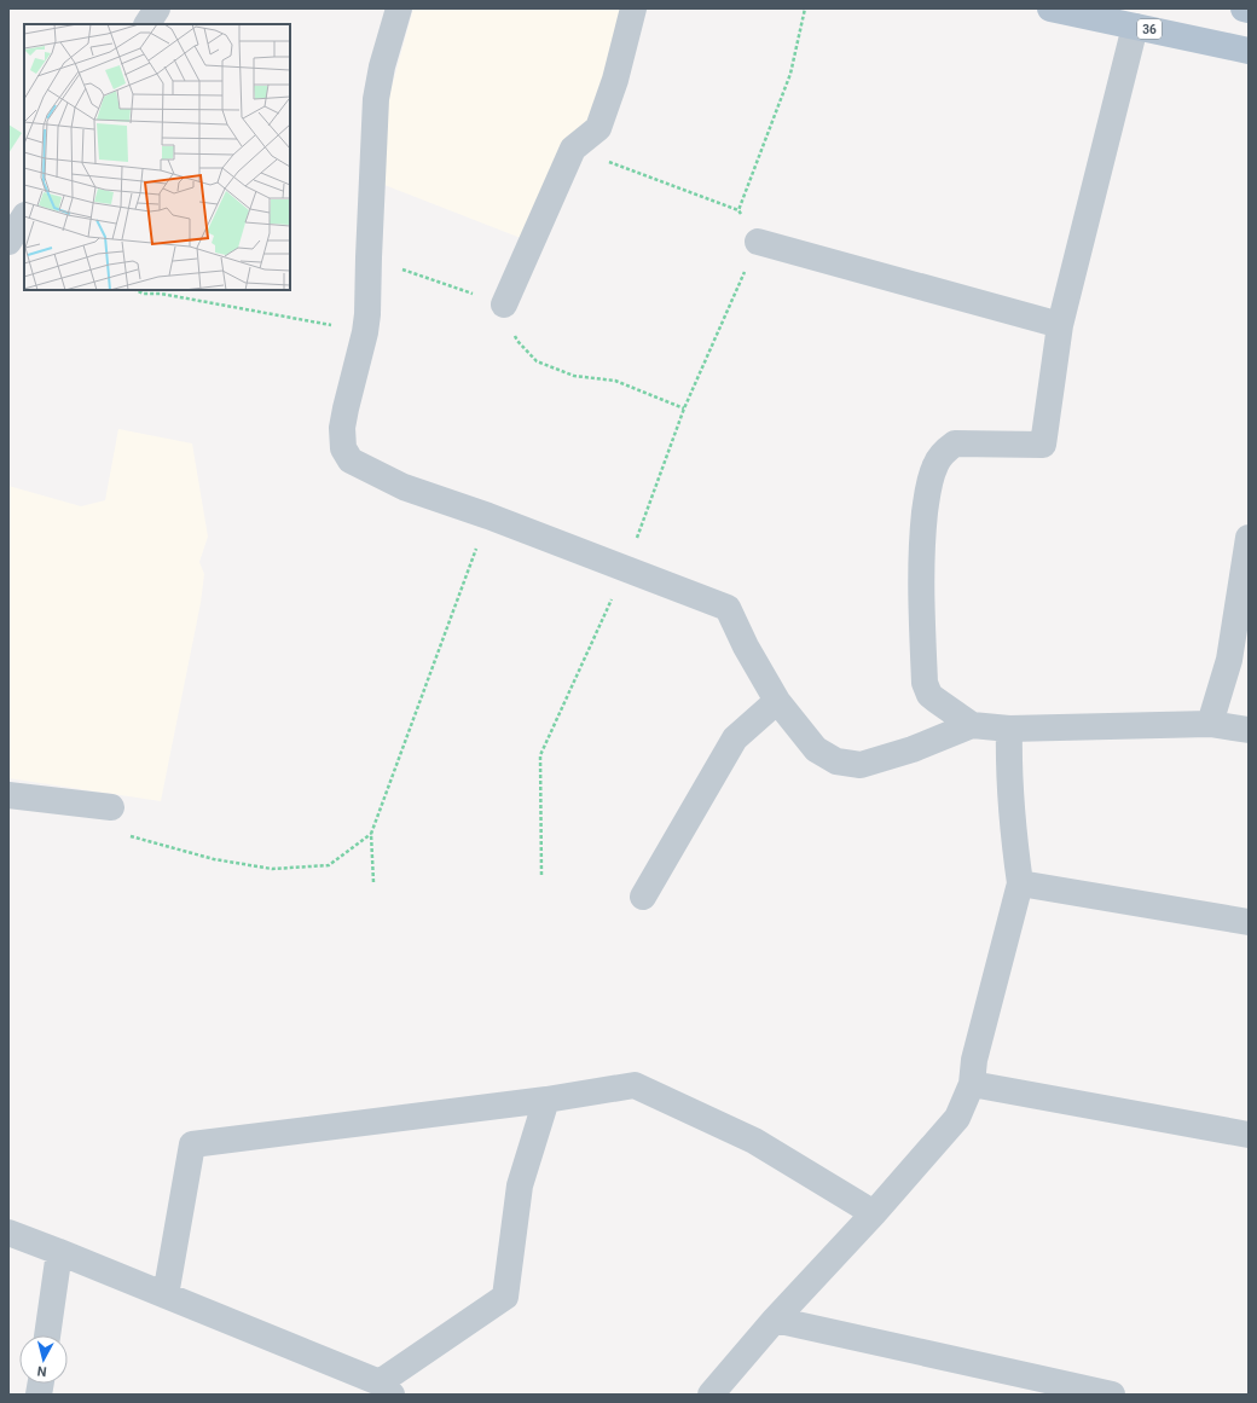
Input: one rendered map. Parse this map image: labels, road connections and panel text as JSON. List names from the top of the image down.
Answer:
{
  "streets": {
    "main road": ["36"]
  },
  "north": "bottom"
}
